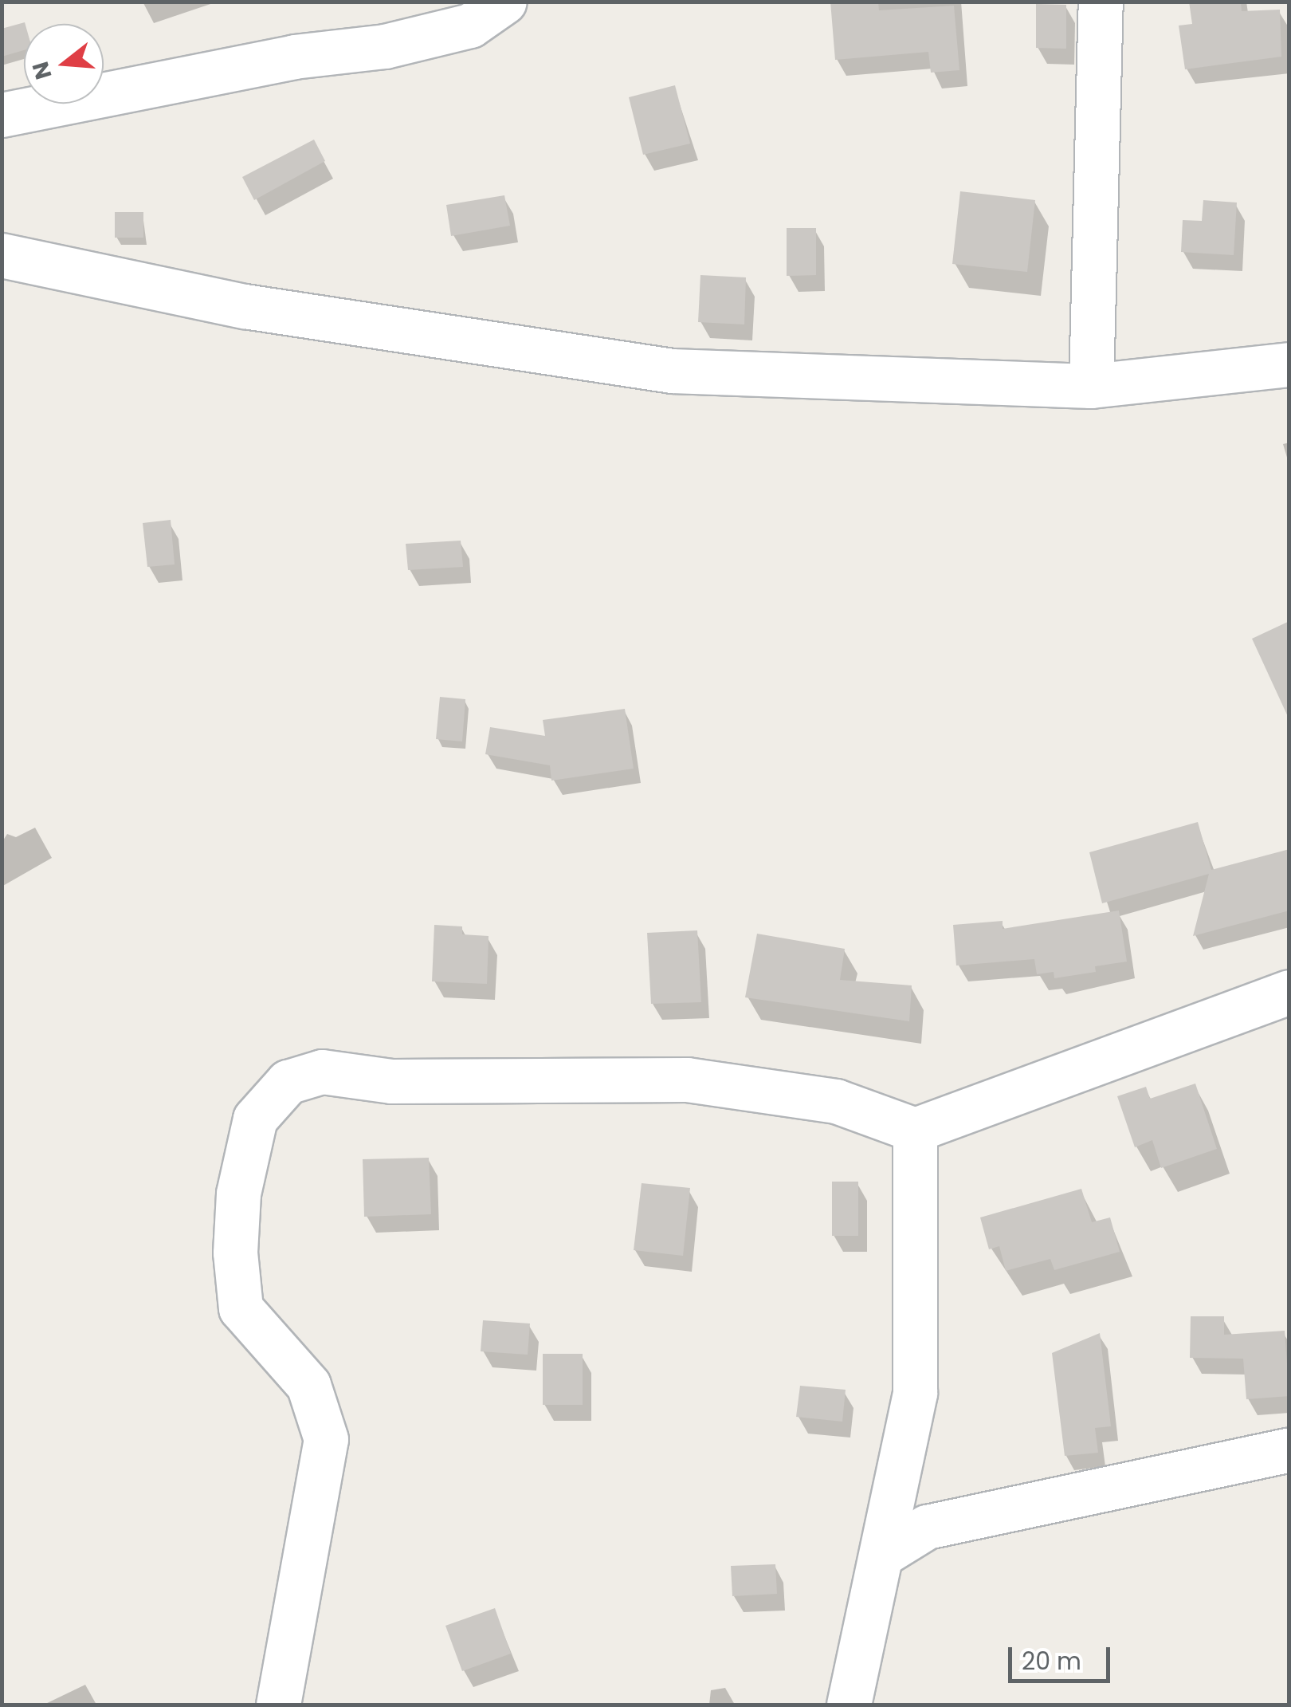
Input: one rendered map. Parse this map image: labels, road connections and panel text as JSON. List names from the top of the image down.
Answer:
{
  "scale_bar": "20 m",
  "north": "left"
}
